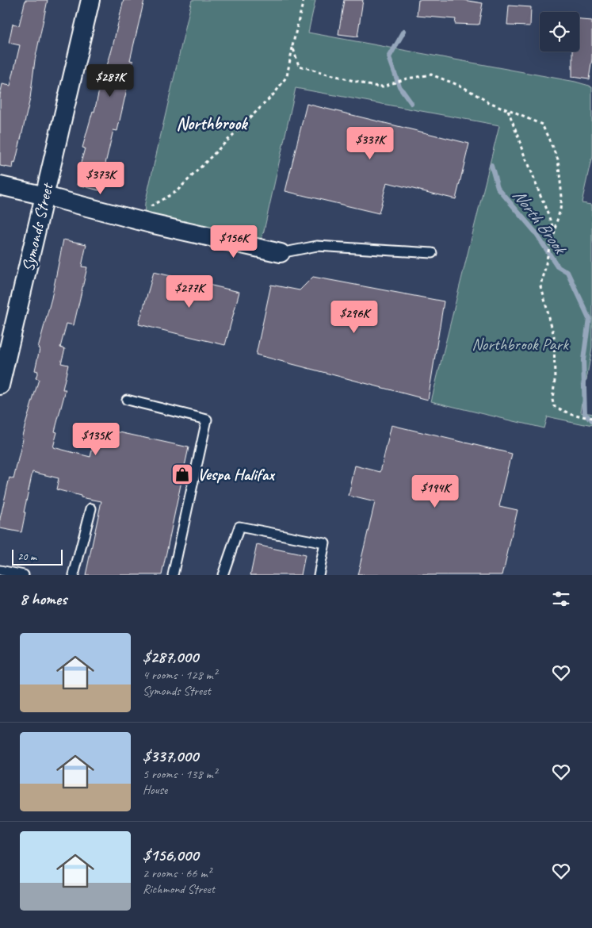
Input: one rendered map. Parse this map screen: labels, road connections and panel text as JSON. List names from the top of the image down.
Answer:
{
  "streets": {
    "street": ["Symonds Street"]
  },
  "districts": ["Northbrook"],
  "water": ["North Brook"],
  "parks": ["Northbrook Park"],
  "places": {
    "shop": ["Vespa Halifax"]
  },
  "scale_bar": "20 m",
  "page": {
    "price": [
      "$287K",
      "$337K",
      "$373K",
      "$156K",
      "$277K",
      "$296K",
      "$135K",
      "$194K"
    ],
    "scale": "20 m",
    "heading": "8 homes",
    "list": [
      {
        "name": "$287,000",
        "note": "4 rooms · 128 m² · Symonds Street"
      },
      {
        "name": "$337,000",
        "note": "5 rooms · 138 m² · House"
      },
      {
        "name": "$156,000",
        "note": "2 rooms · 66 m² · Richmond Street"
      }
    ]
  }
}
